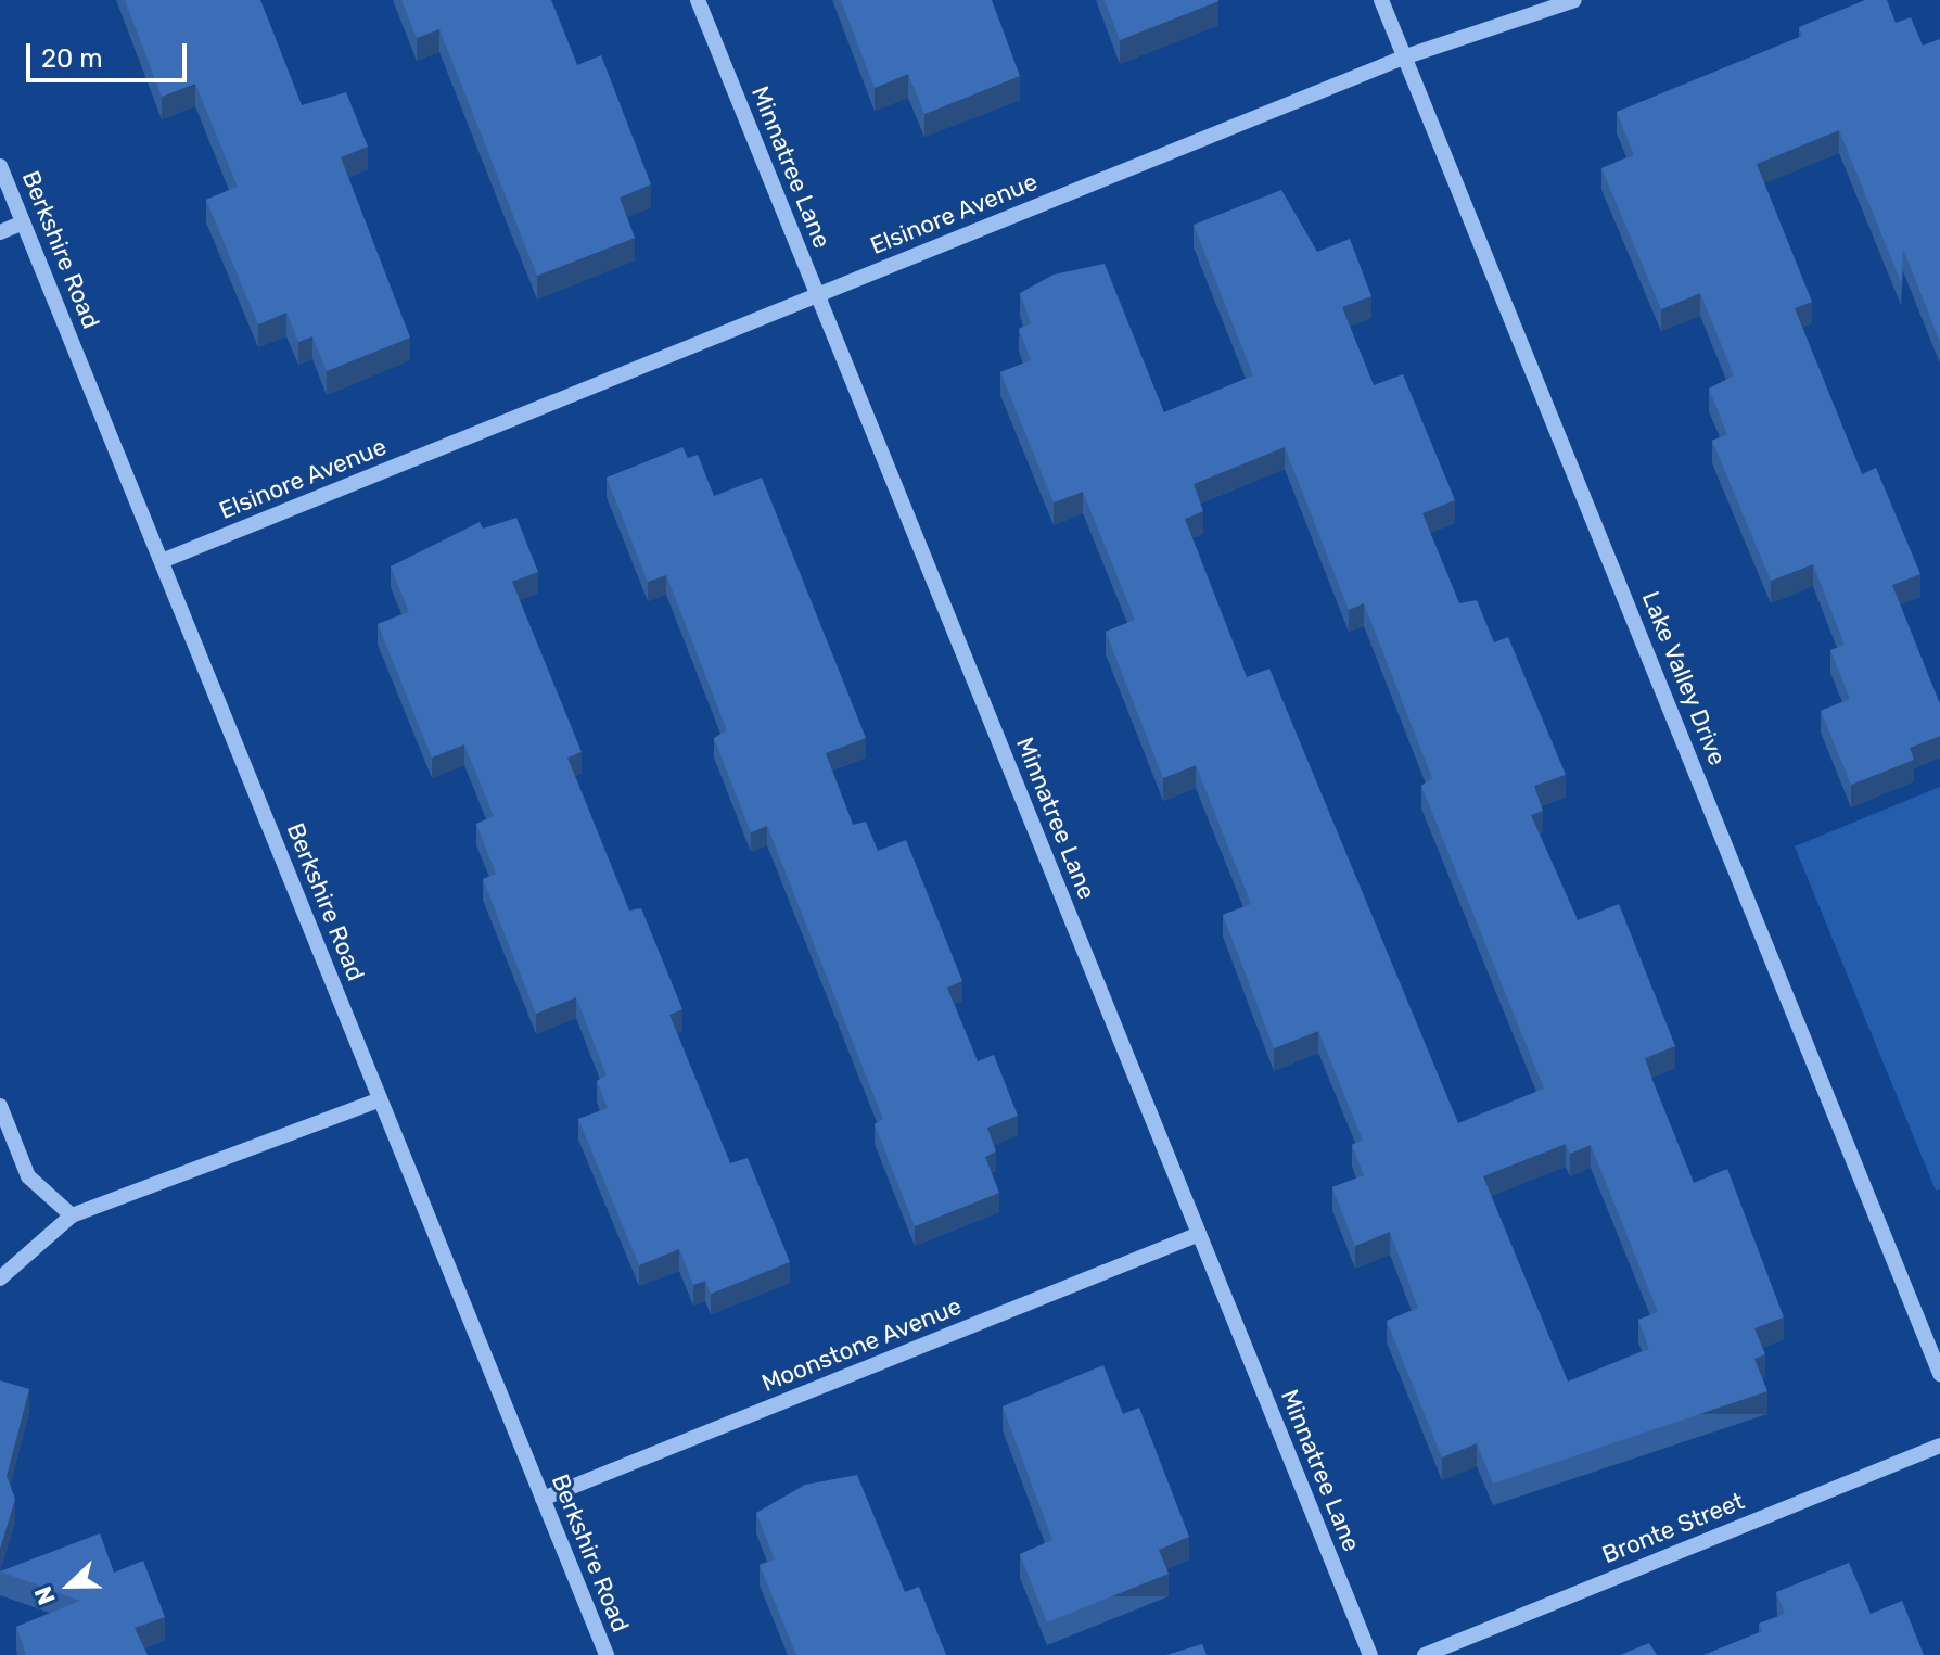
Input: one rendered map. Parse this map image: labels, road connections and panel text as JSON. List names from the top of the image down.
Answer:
{
  "streets": {
    "street": [
      "Minnatree Lane",
      "Elsinore Avenue",
      "Berkshire Road",
      "Lake Valley Drive",
      "Moonstone Avenue",
      "Bronte Street"
    ]
  },
  "crossings": [
    ["Minnatree Lane", "Elsinore Avenue"],
    ["Minnatree Lane", "Moonstone Avenue"],
    ["Elsinore Avenue", "Berkshire Road"],
    ["Elsinore Avenue", "Lake Valley Drive"],
    ["Berkshire Road", "Moonstone Avenue"]
  ],
  "scale_bar": "20 m",
  "north": "left"
}
